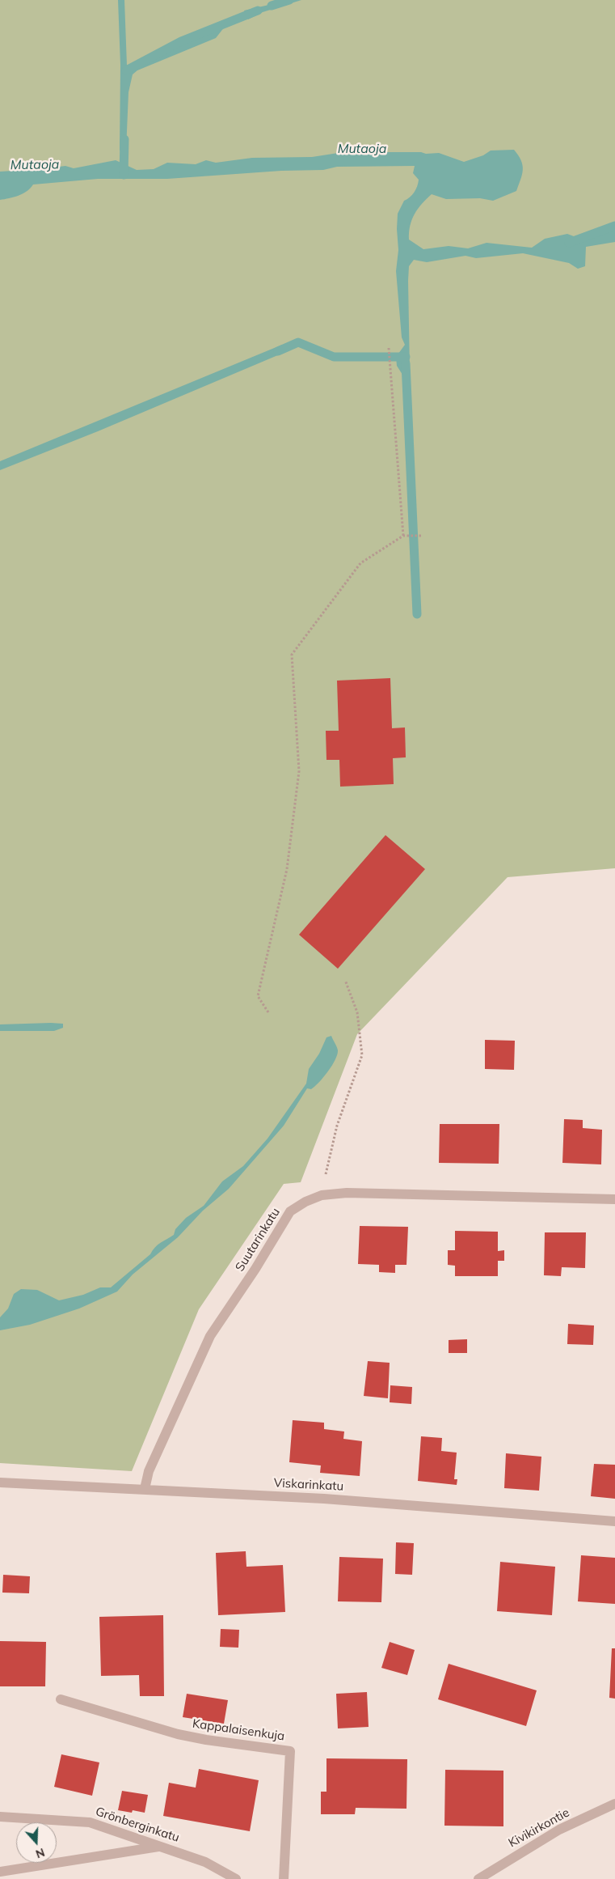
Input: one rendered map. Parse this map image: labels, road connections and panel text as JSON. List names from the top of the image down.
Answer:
{
  "streets": {
    "street": [
      "Suutarinkatu",
      "Viskarinkatu",
      "Kappalaisenkuja",
      "Grönberginkatu",
      "Kivikirkontie"
    ]
  },
  "crossings": [
    ["Suutarinkatu", "Viskarinkatu"]
  ],
  "water": ["Mutaoja"],
  "north": "bottom"
}
